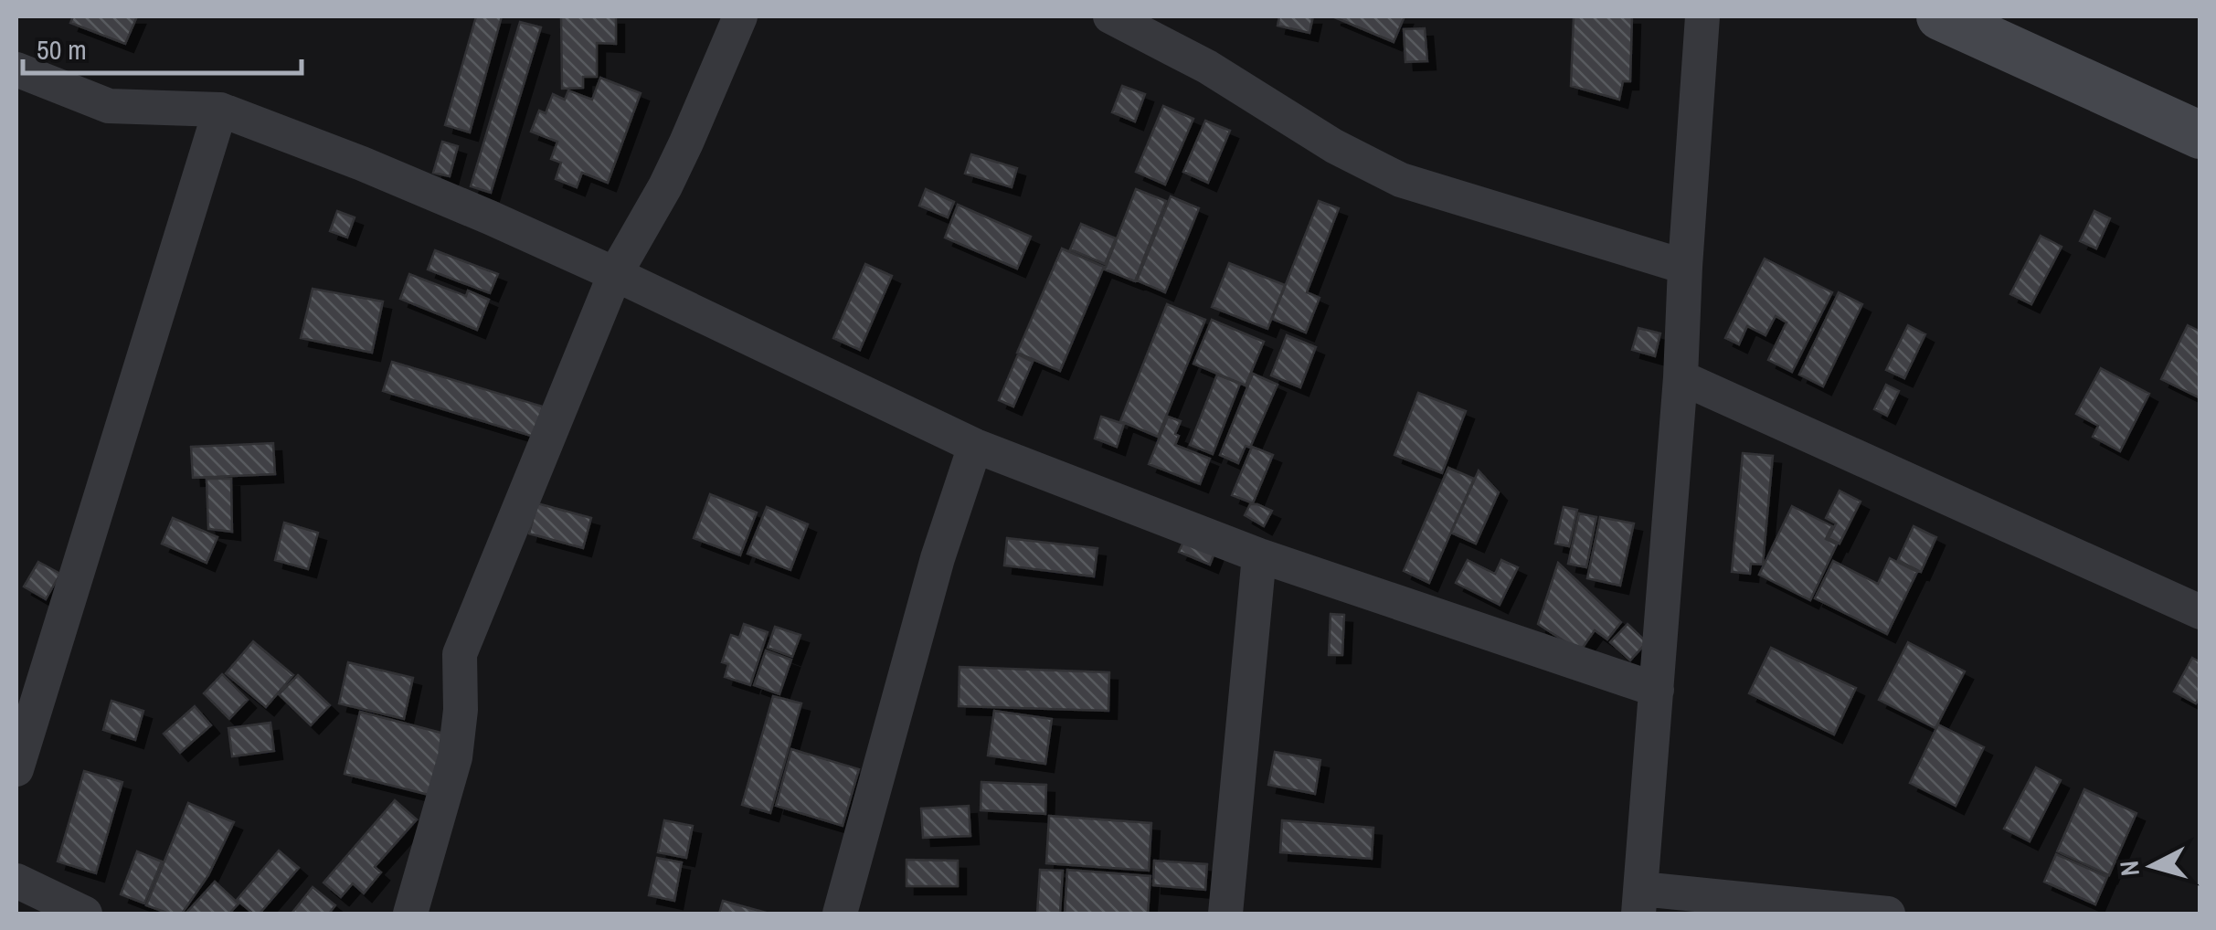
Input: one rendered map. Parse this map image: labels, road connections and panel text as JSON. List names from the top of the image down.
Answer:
{
  "scale_bar": "50 m",
  "north": "left"
}
